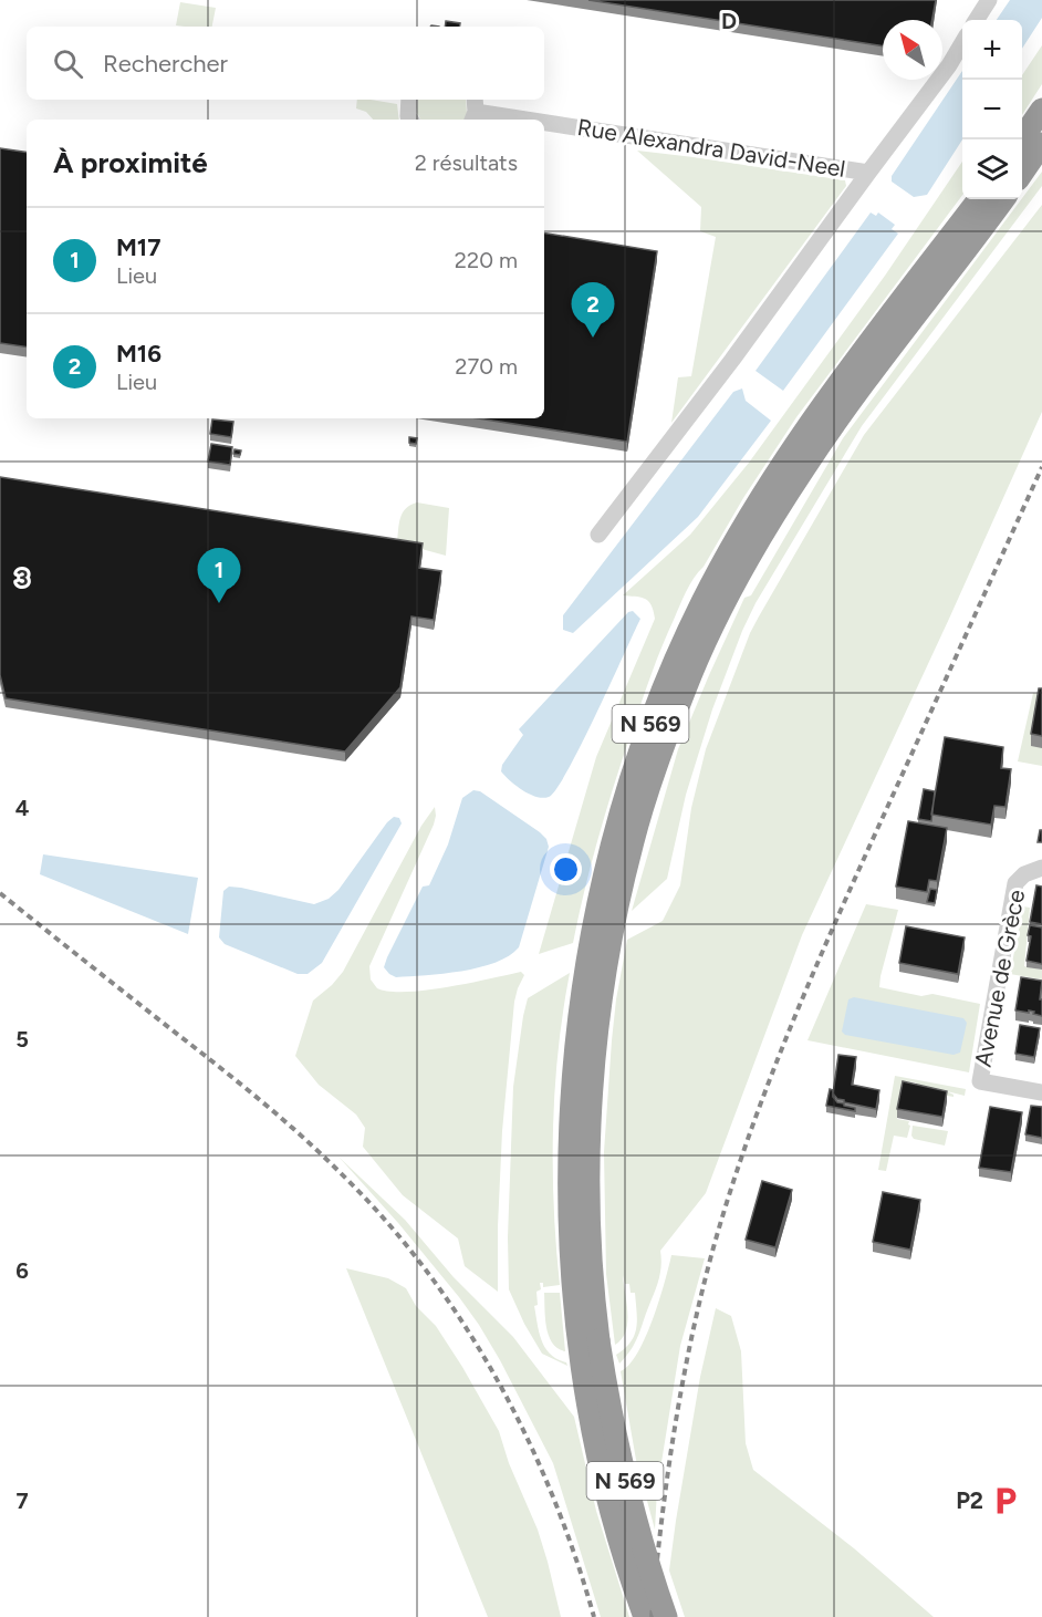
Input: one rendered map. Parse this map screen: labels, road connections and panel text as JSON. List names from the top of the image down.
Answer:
{
  "streets": {
    "highway": ["N 569"],
    "street": ["Rue Alexandra David-Neel", "Avenue de Grèce"]
  },
  "places": {
    "parking": ["P2"]
  },
  "north": "top left",
  "page": {
    "map_buttons": ["+", "−"],
    "search": "Rechercher",
    "heading": ["À proximité", "2 résultats"],
    "list": [
      {
        "mark": "1",
        "name": "M17",
        "note": "Lieu",
        "value": "220 m"
      },
      {
        "mark": "2",
        "name": "M16",
        "note": "Lieu",
        "value": "270 m"
      }
    ],
    "pins": ["2", "1"]
  },
  "grid": {
    "columns": ["D"],
    "rows": [
      "3",
      "4",
      "5",
      "6",
      "7"
    ]
  }
}
